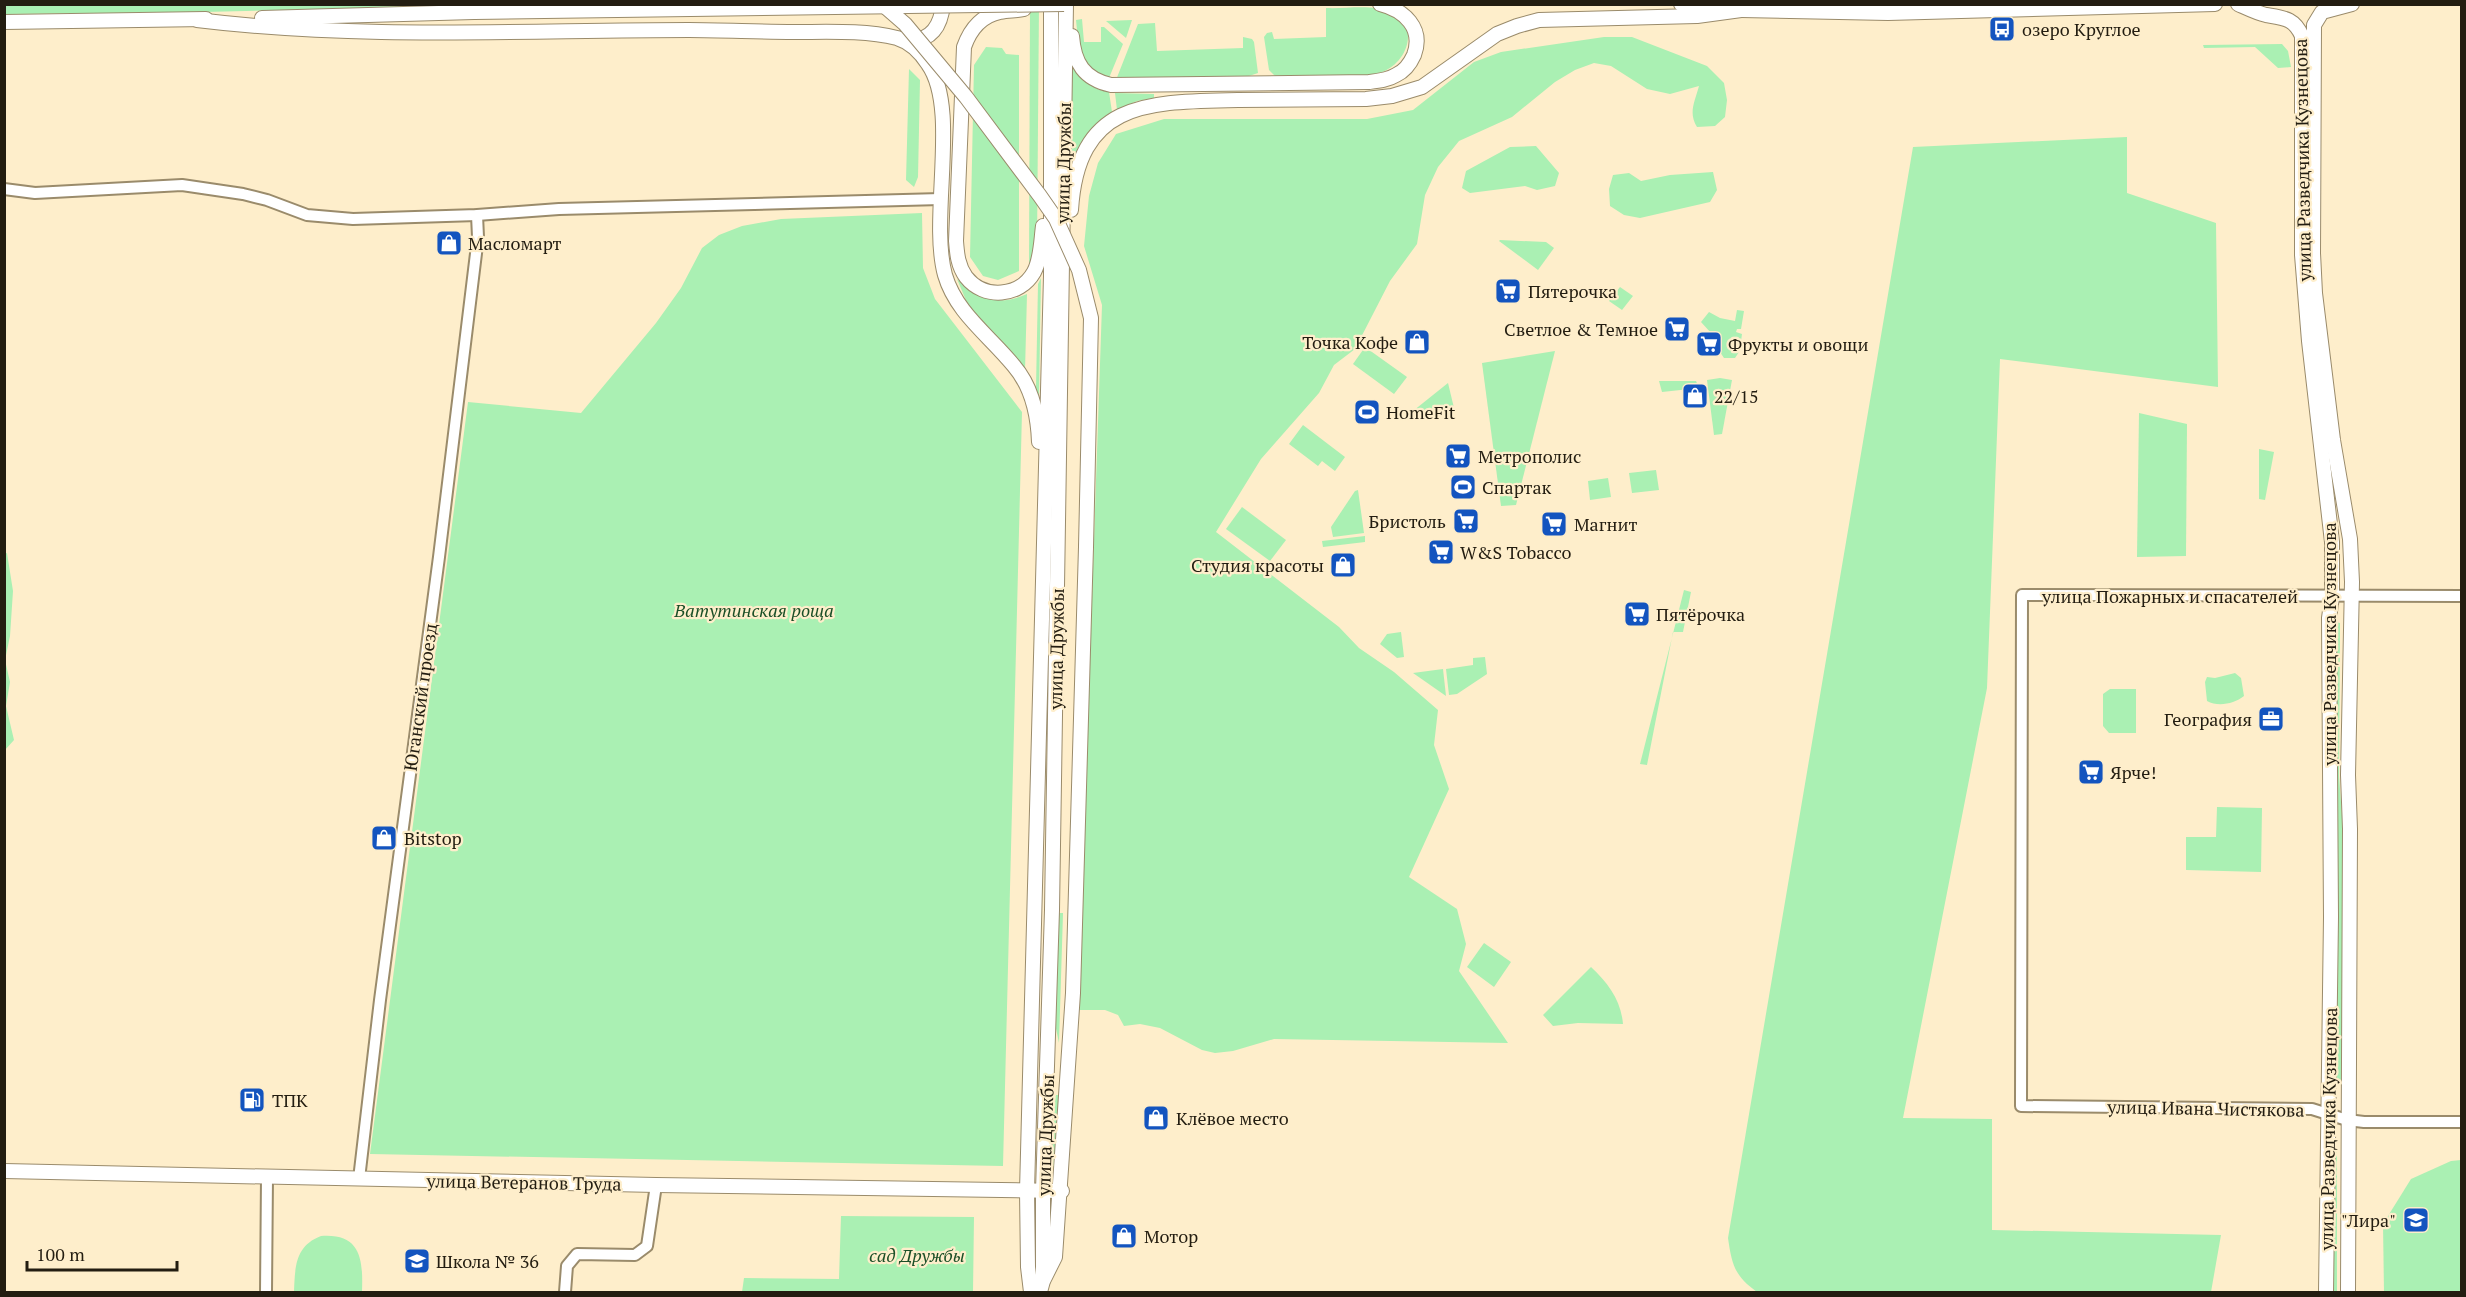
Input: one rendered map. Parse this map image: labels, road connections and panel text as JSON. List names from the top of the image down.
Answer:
{
  "streets": {
    "main road": ["улица Разведчика Кузнецова", "улица Дружбы", "улица Ветеранов Труда"],
    "street": ["улица Пожарных и спасателей", "Юганский проезд", "улица Ивана Чистякова"]
  },
  "crossings": [
    ["улица Разведчика Кузнецова", "улица Пожарных и спасателей"],
    ["улица Разведчика Кузнецова", "улица Ивана Чистякова"],
    ["улица Дружбы", "улица Ветеранов Труда"],
    ["улица Пожарных и спасателей", "улица Ивана Чистякова"],
    ["Юганский проезд", "улица Ветеранов Труда"]
  ],
  "parks": ["Ватутинская роща", "сад Дружбы"],
  "places": {
    "bus stop": ["озеро Круглое"],
    "shop": [
      "Масломарт",
      "Точка Кофе",
      "22/15",
      "Студия красоты",
      "Bitstop",
      "Клёвое место",
      "Мотор"
    ],
    "supermarket": [
      "Пятерочка",
      "Светлое & Темное",
      "Фрукты и овощи",
      "Метрополис",
      "Бристоль",
      "Магнит",
      "W&S Tobacco",
      "Пятёрочка",
      "Ярче!"
    ],
    "sports": ["HomeFit", "Спартак"],
    "office": ["География"],
    "fuel station": ["ТПК"],
    "school or university": ["\"Лира\"", "Школа № 36"]
  },
  "scale_bar": "100 m"
}
